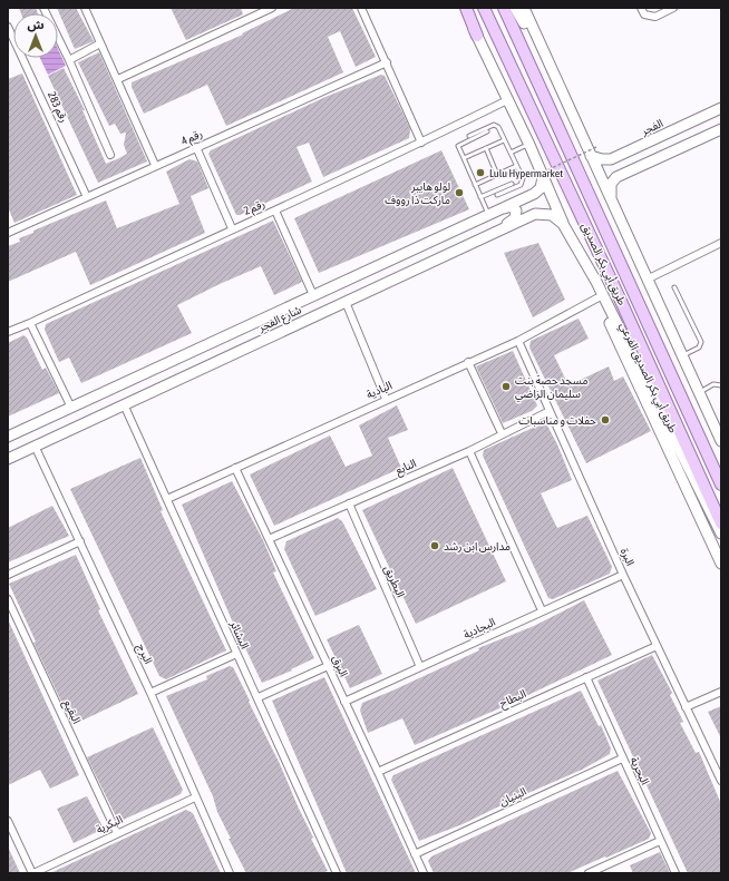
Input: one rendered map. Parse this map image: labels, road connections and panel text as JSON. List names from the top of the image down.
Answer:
{
  "streets": {
    "main road": ["طريق أبي بكر الصديق"],
    "street": [
      "رقم 283",
      "الفجر",
      "رقم 4",
      "رقم 2",
      "شارع الفجر",
      "طريق أبي بكر الصديق الفرعي",
      "البادية",
      "النابع",
      "البرة",
      "البطريق",
      "البجادية",
      "البشائر",
      "البرج",
      "البرق",
      "البطاح",
      "البقيع",
      "البحرية",
      "البنيان",
      "البكرية"
    ]
  },
  "crossings": [
    ["رقم 283", "رقم 4"],
    ["رقم 2", "طريق أبي بكر الصديق الفرعي"],
    ["شارع الفجر", "طريق أبي بكر الصديق الفرعي"],
    ["شارع الفجر", "البشائر"],
    ["شارع الفجر", "البرج"],
    ["طريق أبي بكر الصديق الفرعي", "البادية"],
    ["البادية", "البرة"],
    ["البادية", "البشائر"],
    ["البادية", "البرق"],
    ["النابع", "البرة"],
    ["النابع", "البطريق"],
    ["النابع", "البرق"],
    ["البرة", "البجادية"],
    ["البرة", "البطاح"],
    ["البطريق", "البجادية"],
    ["البجادية", "البرق"],
    ["البرج", "البكرية"],
    ["البرق", "البطاح"],
    ["البرق", "البنيان"],
    ["البطاح", "البحرية"],
    ["البقيع", "البكرية"],
    ["البحرية", "البنيان"]
  ],
  "places": [
    "Lulu Hypermarket",
    "لولو هايبر ماركت ذا رووف",
    "مسجد حصة بنت سليمان الزاضي",
    "حفلات و مناسبات",
    "مدارس ابن رشد"
  ],
  "north": "top"
}
